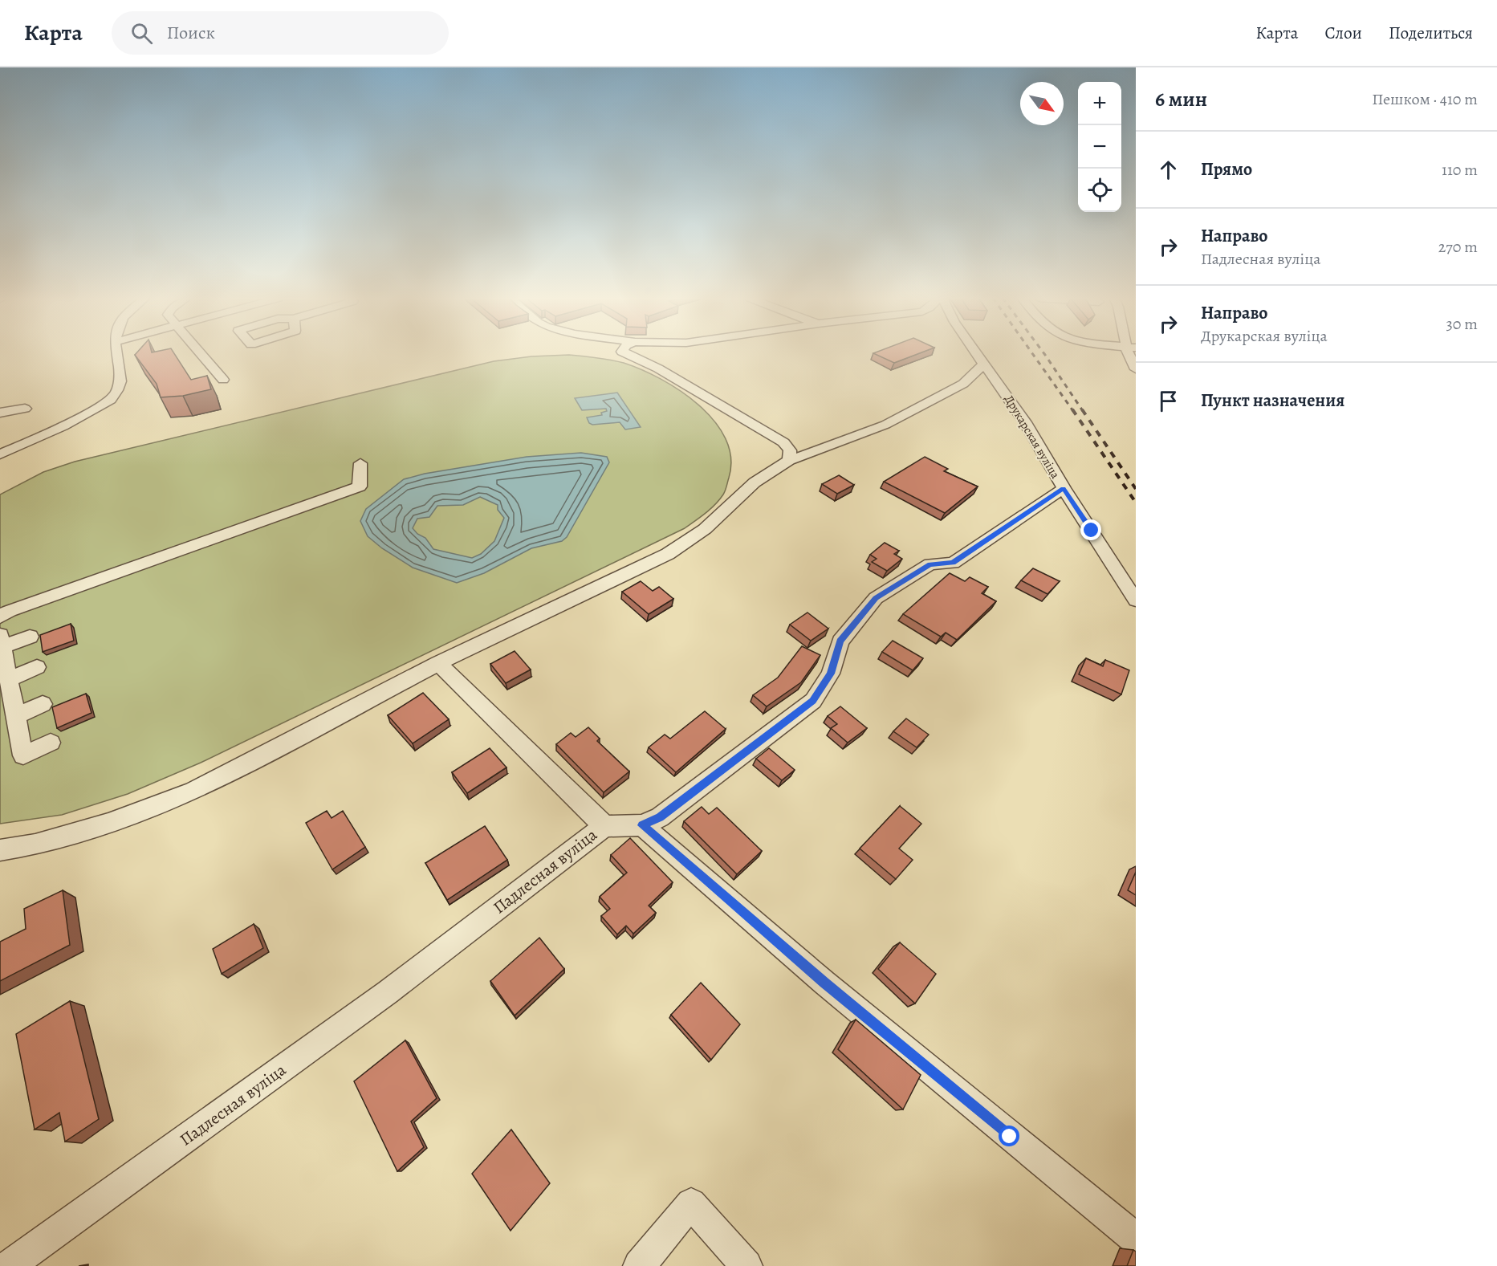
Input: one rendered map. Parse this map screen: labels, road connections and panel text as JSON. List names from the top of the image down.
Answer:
{
  "streets": {
    "street": ["Друкарская вуліца", "Падлесная вуліца"]
  },
  "crossings": [
    ["Друкарская вуліца", "Падлесная вуліца"]
  ],
  "north": "bottom right",
  "page": {
    "header": "Карта",
    "search": "Поиск",
    "nav": ["Карта", "Слои", "Поделиться"],
    "heading": ["6 мин", "Пешком · 410 m"],
    "map_buttons": ["+", "−"],
    "list": [
      ["Прямо", "110 m"],
      ["Направо", "Падлесная вуліца", "270 m"],
      ["Направо", "Друкарская вуліца", "30 m"],
      "Пункт назначения"
    ]
  }
}
